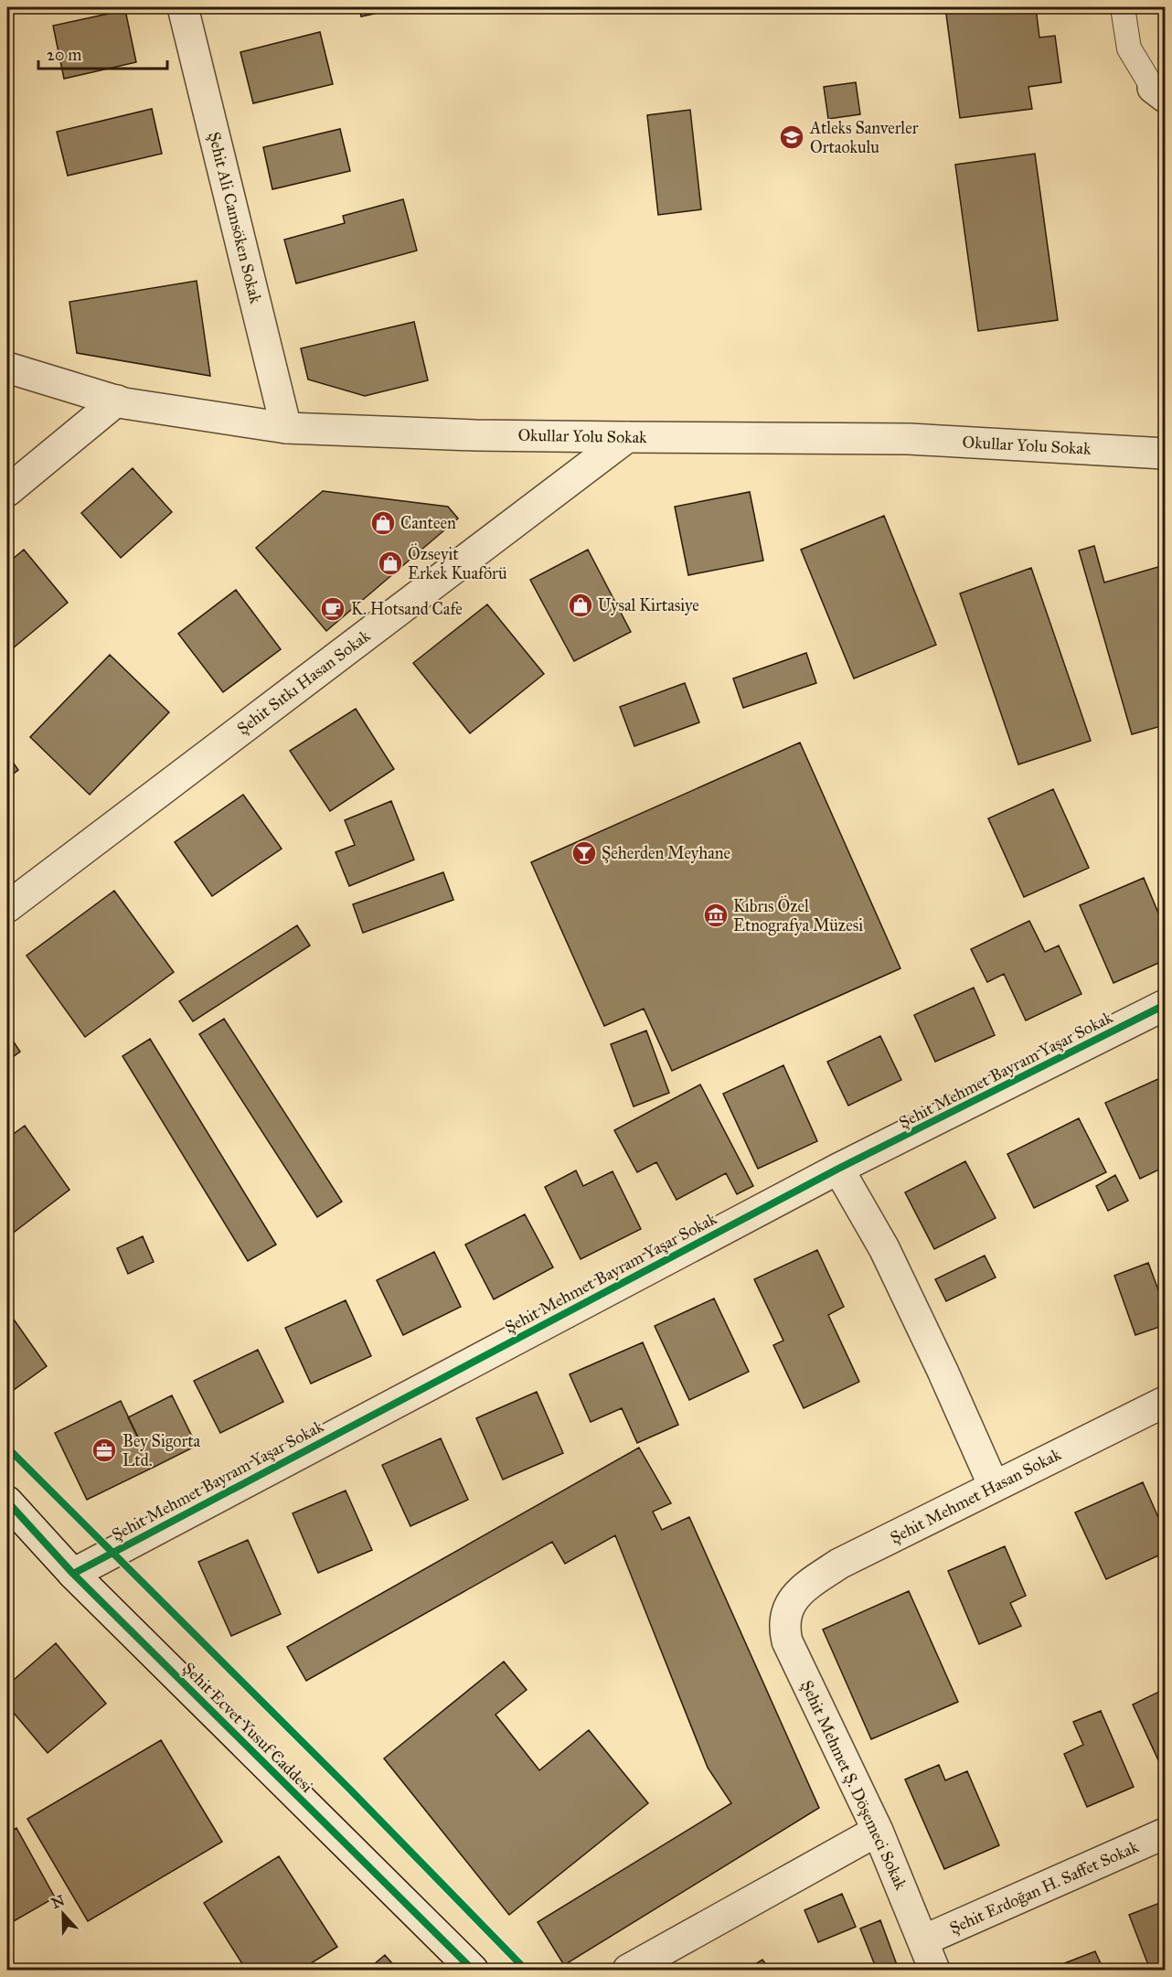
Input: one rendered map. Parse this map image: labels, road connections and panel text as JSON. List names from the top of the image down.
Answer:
{
  "streets": {
    "street": [
      "Şehit Ali Camsöken Sokak",
      "Okullar Yolu Sokak",
      "Şehit Sıtkı Hasan Sokak",
      "Şehit Mehmet Bayram Yaşar Sokak",
      "Şehit Mehmet Hasan Sokak",
      "Şehit Ecvet Yusuf Caddesi",
      "Şehit Mehmet Ş. Döşemeci Sokak",
      "Şehit Erdoğan H. Saffet Sokak"
    ]
  },
  "crossings": [
    ["Şehit Ali Camsöken Sokak", "Okullar Yolu Sokak"],
    ["Okullar Yolu Sokak", "Şehit Sıtkı Hasan Sokak"],
    ["Şehit Mehmet Bayram Yaşar Sokak", "Şehit Ecvet Yusuf Caddesi"],
    ["Şehit Mehmet Hasan Sokak", "Şehit Mehmet Ş. Döşemeci Sokak"],
    ["Şehit Mehmet Ş. Döşemeci Sokak", "Şehit Erdoğan H. Saffet Sokak"]
  ],
  "places": {
    "school or university": ["Atleks Sanverler Ortaokulu"],
    "shop": ["Canteen", "Özseyit Erkek Kuaförü", "Uysal Kirtasiye"],
    "cafe": ["K. Hotsand Cafe"],
    "bar": ["Şeherden Meyhane"],
    "museum": ["Kıbrıs Özel Etnografya Müzesi"],
    "office": ["Bey Sigorta Ltd."]
  },
  "scale_bar": "20 m",
  "north": "top"
}
